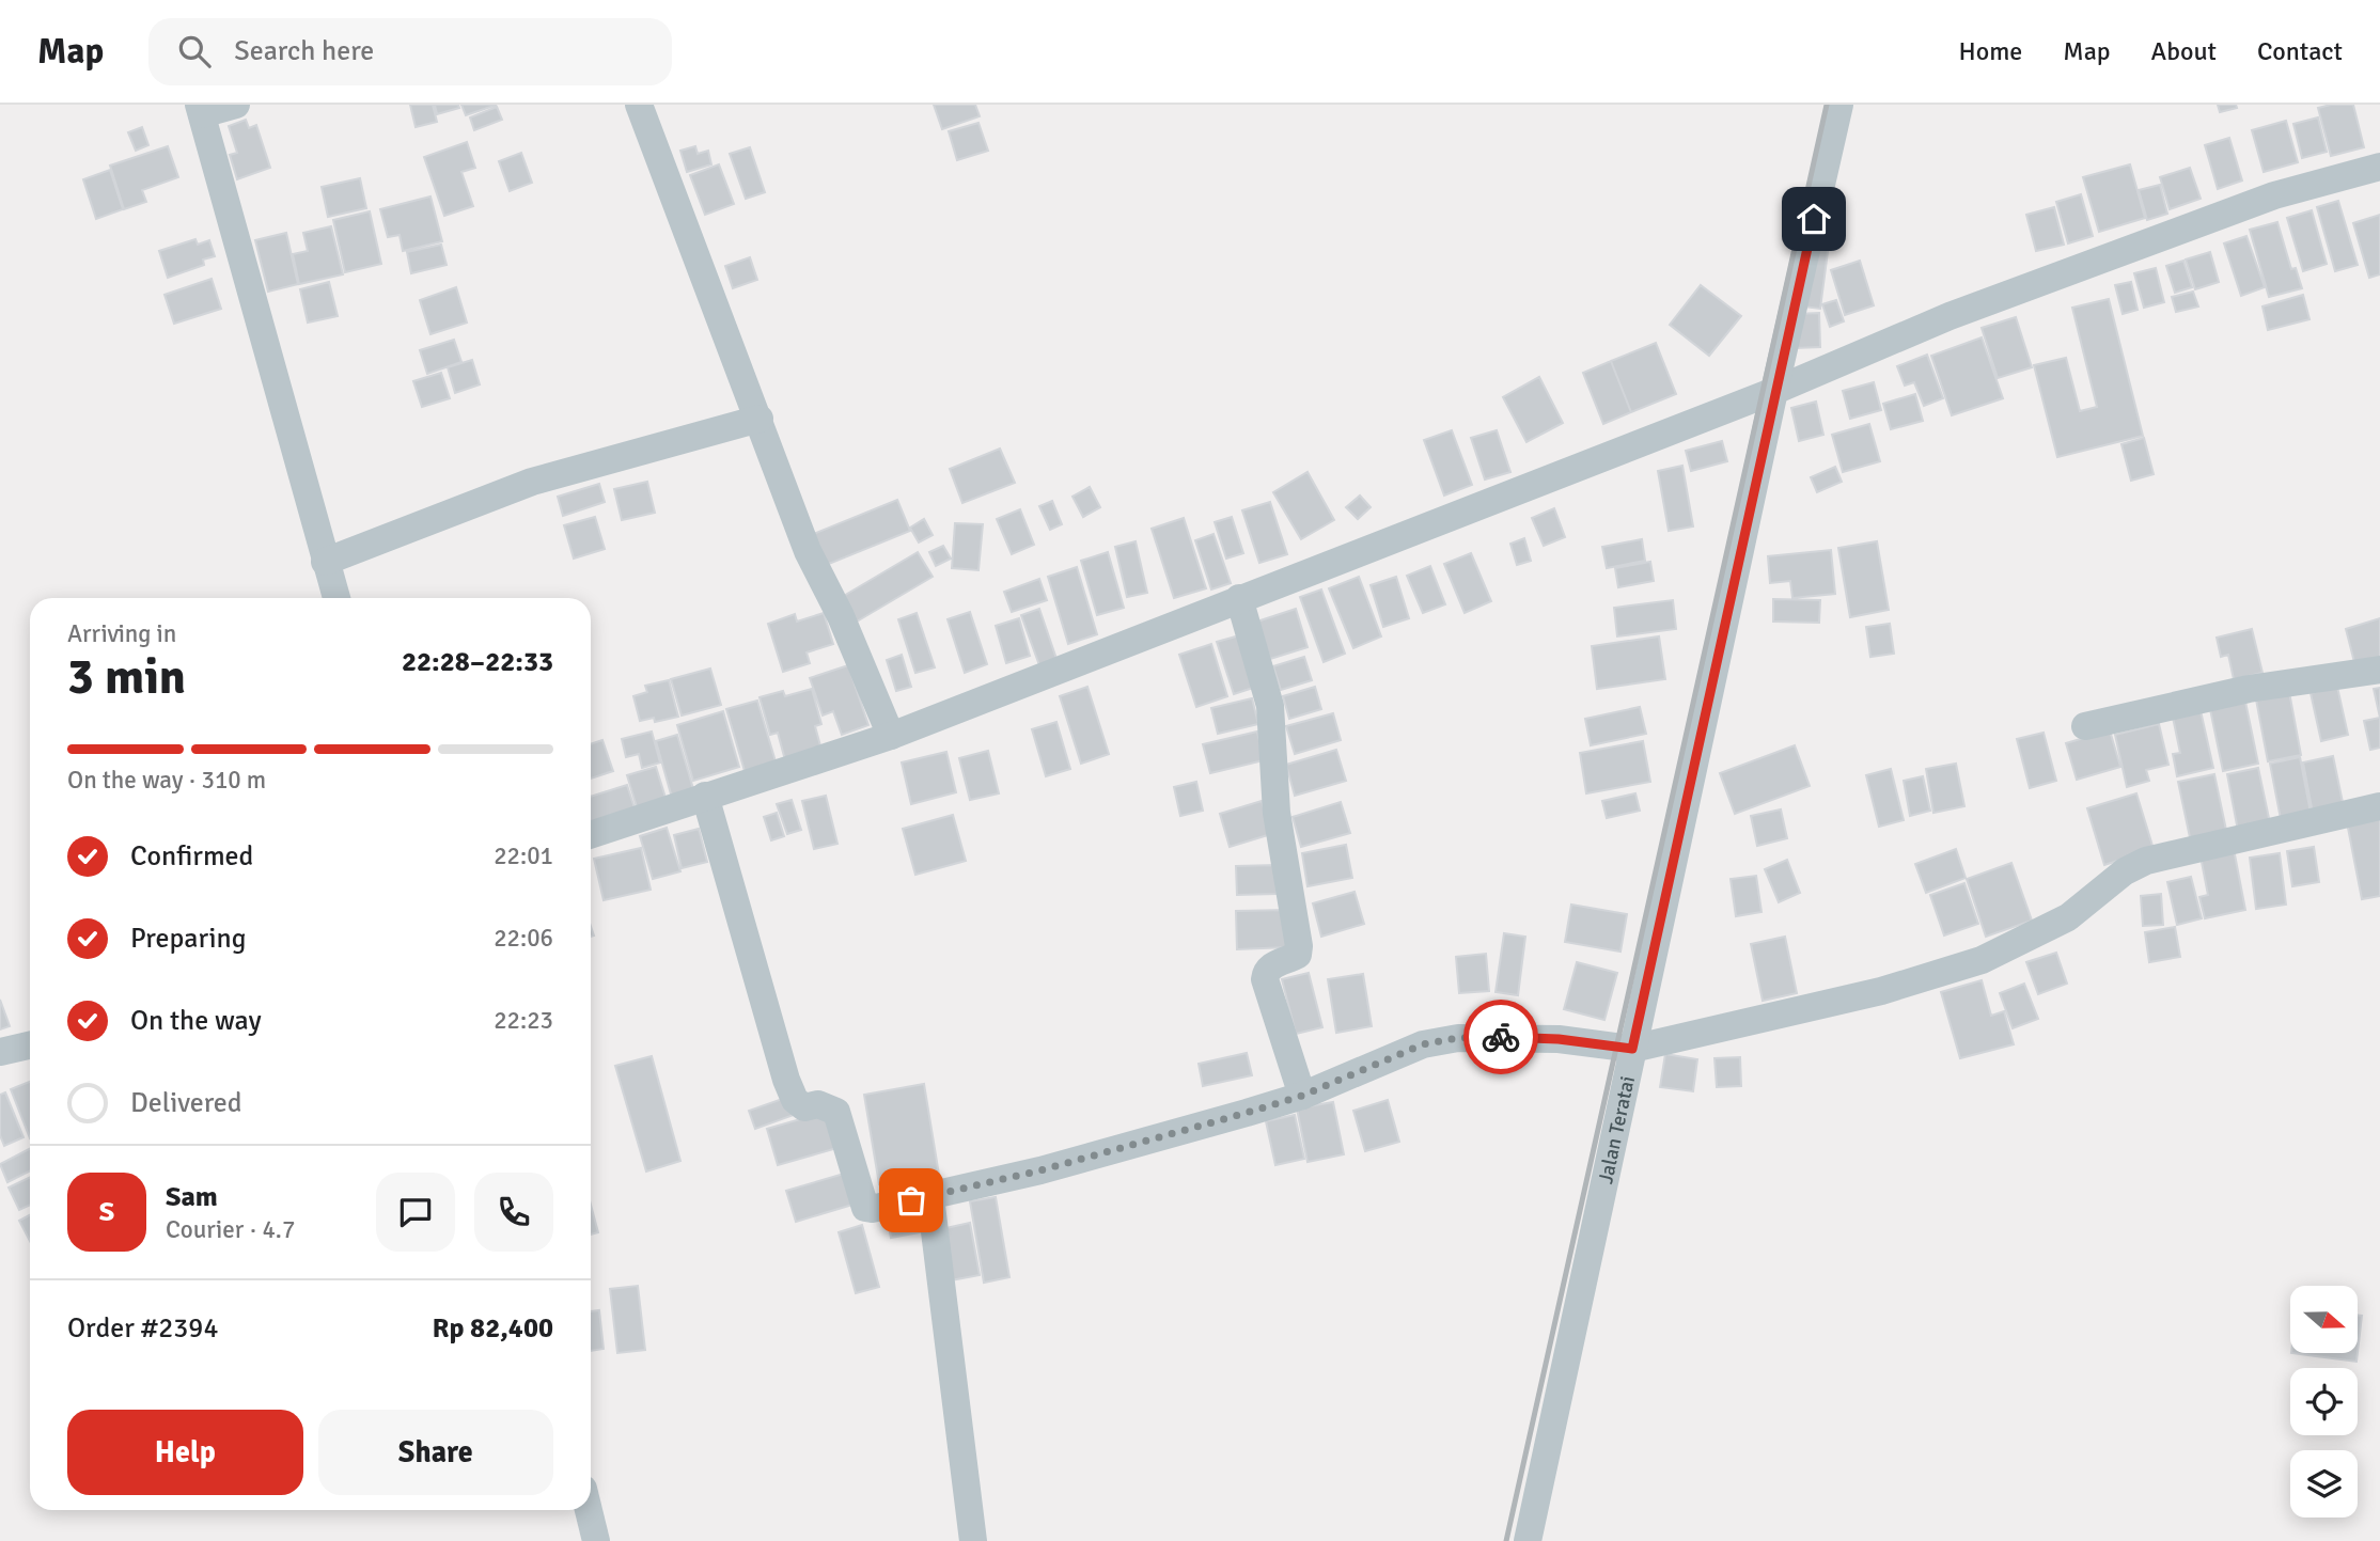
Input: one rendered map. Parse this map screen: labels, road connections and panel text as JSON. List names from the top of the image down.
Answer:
{
  "streets": {
    "street": ["Jalan Teratai"]
  },
  "north": "right",
  "page": {
    "header": "Map",
    "search": "Search here",
    "nav": [
      "Home",
      "Map",
      "About",
      "Contact"
    ],
    "heading": ["3 min", "Arriving in", "22:28–22:33"],
    "panel": [
      "Sam",
      "Courier · 4.7",
      "Order #2394",
      "Rp 82,400"
    ],
    "bar": "On the way · 310 m",
    "list": [
      ["Confirmed", "22:01"],
      ["Preparing", "22:06"],
      ["On the way", "22:23"],
      "Delivered"
    ],
    "round": "S",
    "buttons": ["Help", "Share"]
  }
}
